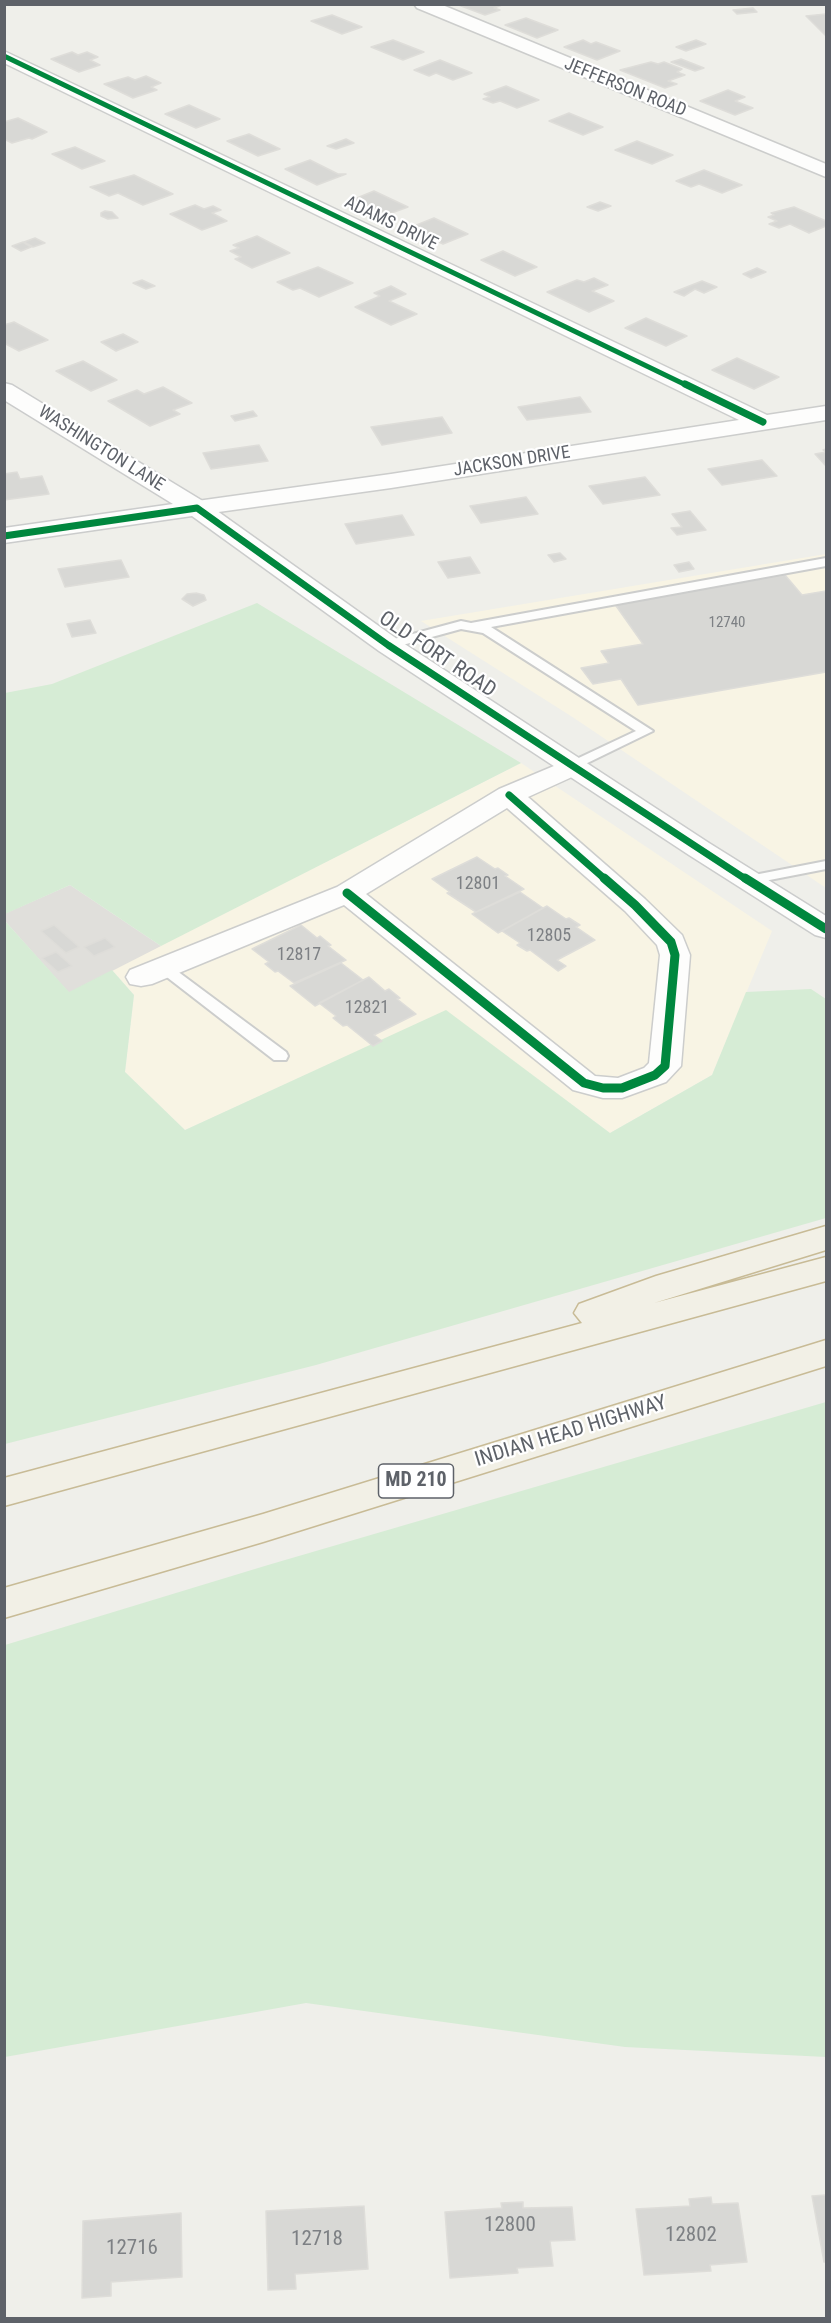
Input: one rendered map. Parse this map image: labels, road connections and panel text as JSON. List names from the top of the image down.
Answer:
{
  "streets": {
    "highway": ["INDIAN HEAD HIGHWAY", "MD 210"],
    "street": [
      "JEFFERSON ROAD",
      "ADAMS DRIVE",
      "WASHINGTON LANE",
      "JACKSON DRIVE",
      "OLD FORT ROAD"
    ]
  },
  "crossings": [
    ["ADAMS DRIVE", "JACKSON DRIVE"],
    ["WASHINGTON LANE", "JACKSON DRIVE"],
    ["WASHINGTON LANE", "OLD FORT ROAD"],
    ["JACKSON DRIVE", "OLD FORT ROAD"]
  ],
  "house_numbers": [
    "12740",
    "12801",
    "12805",
    "12817",
    "12821",
    "12800",
    "12802",
    "12718",
    "12716"
  ]
}
